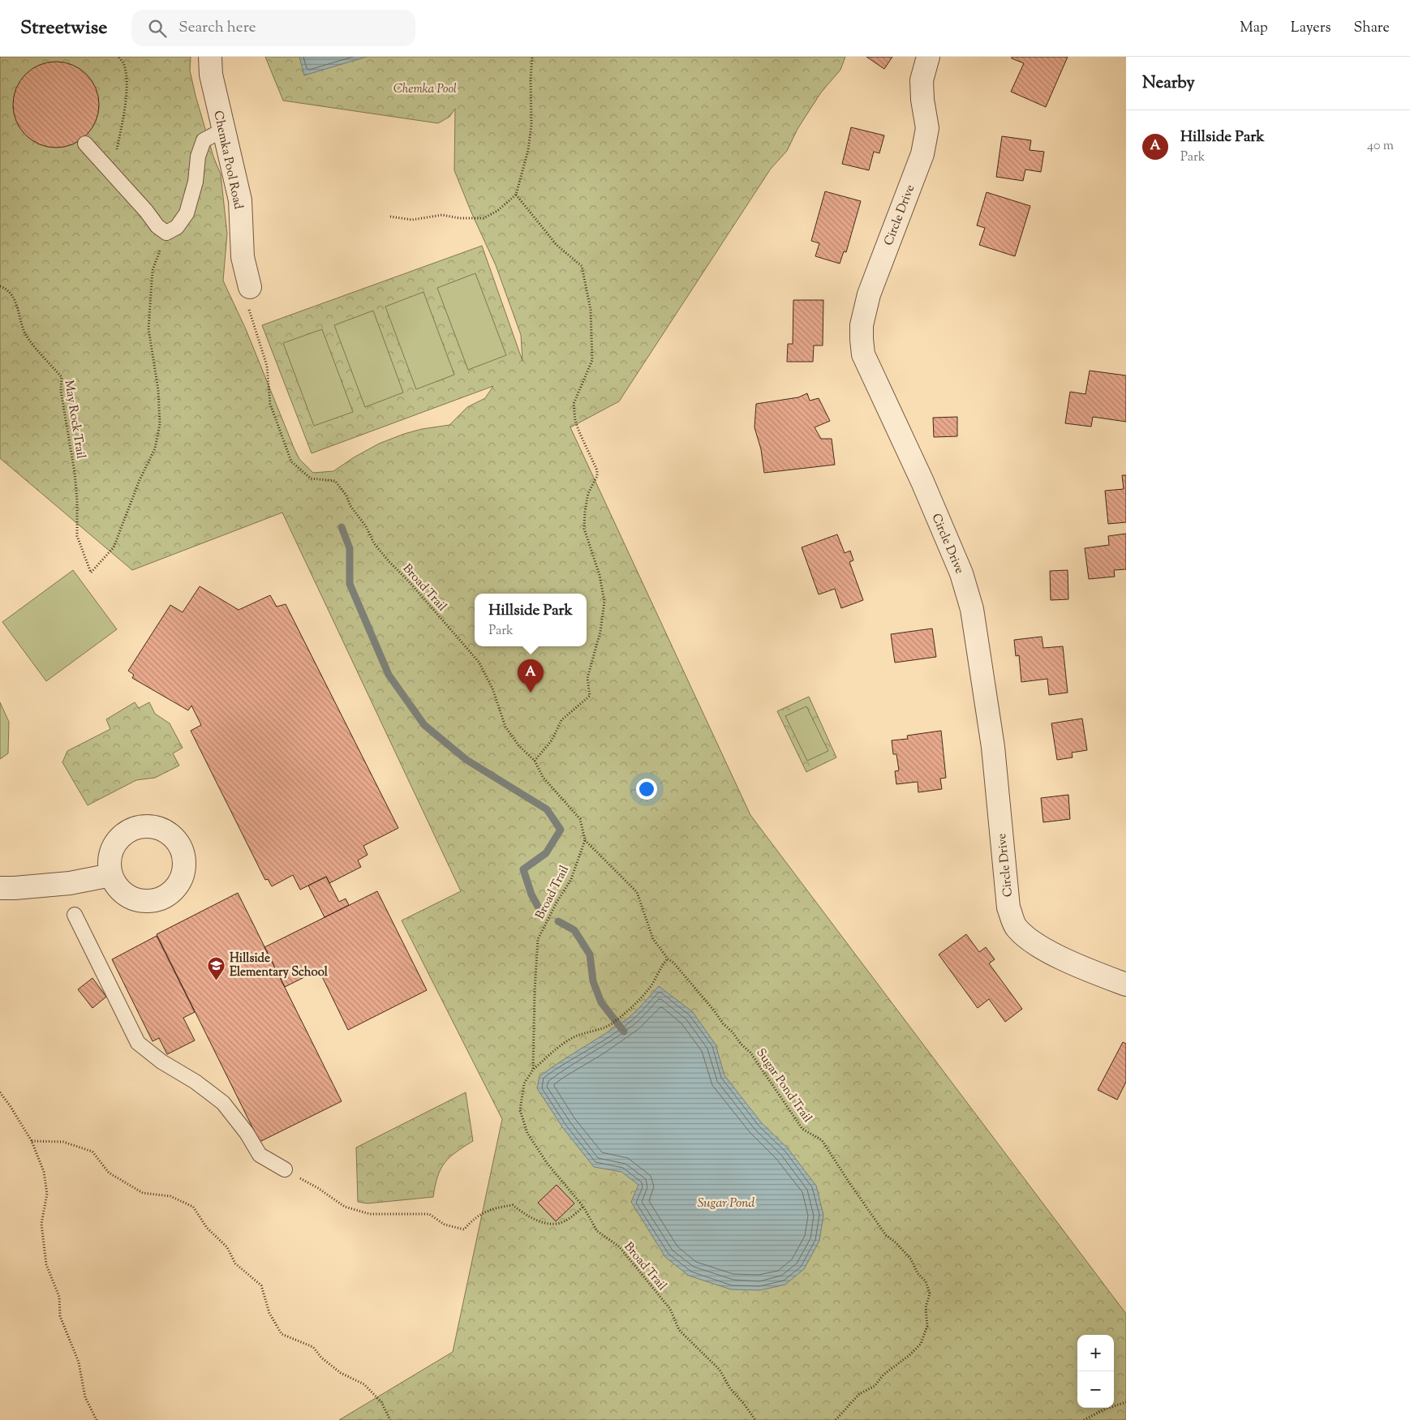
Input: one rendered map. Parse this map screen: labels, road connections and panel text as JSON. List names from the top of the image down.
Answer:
{
  "streets": {
    "street": ["Chemka Pool Road", "Circle Drive"],
    "path": ["May Rock Trail", "Broad Trail", "Sugar Pond Trail"]
  },
  "crossings": [
    ["Chemka Pool Road", "Broad Trail"],
    ["Broad Trail", "Sugar Pond Trail"]
  ],
  "water": ["Sugar Pond"],
  "parks": ["Chemka Pool"],
  "places": {
    "school or university": ["Hillside Elementary School"]
  },
  "page": {
    "header": "Streetwise",
    "search": "Search here",
    "nav": ["Map", "Layers", "Share"],
    "heading": "Nearby",
    "list": [
      {
        "mark": "A",
        "name": "Hillside Park",
        "note": "Park",
        "value": "40 m"
      }
    ],
    "popup": ["Hillside Park", "Park"],
    "pins": "A",
    "map_buttons": ["+", "−"]
  }
}
